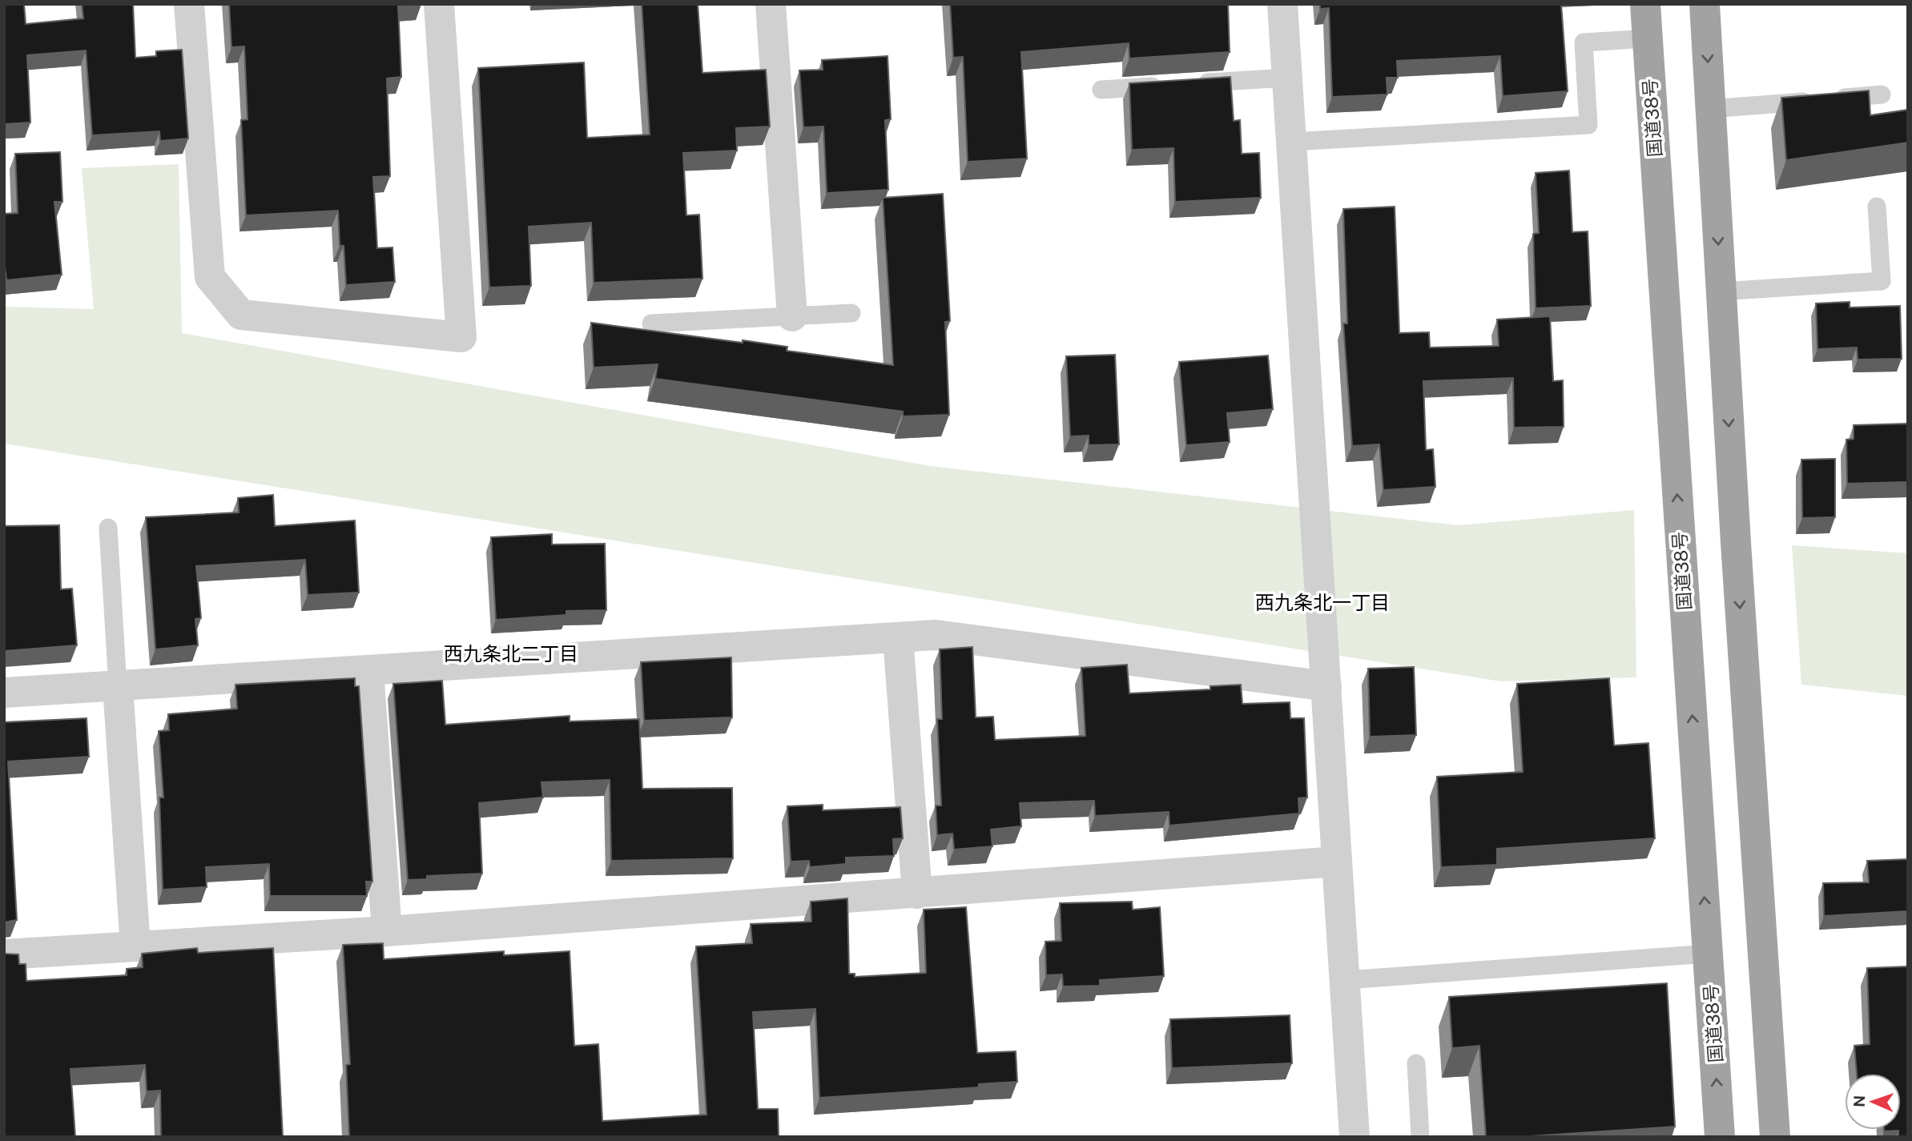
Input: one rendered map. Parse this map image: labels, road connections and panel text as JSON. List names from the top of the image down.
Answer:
{
  "streets": {
    "highway": ["国道38号"]
  },
  "districts": ["西九条北一丁目", "西九条北二丁目"],
  "north": "left"
}
